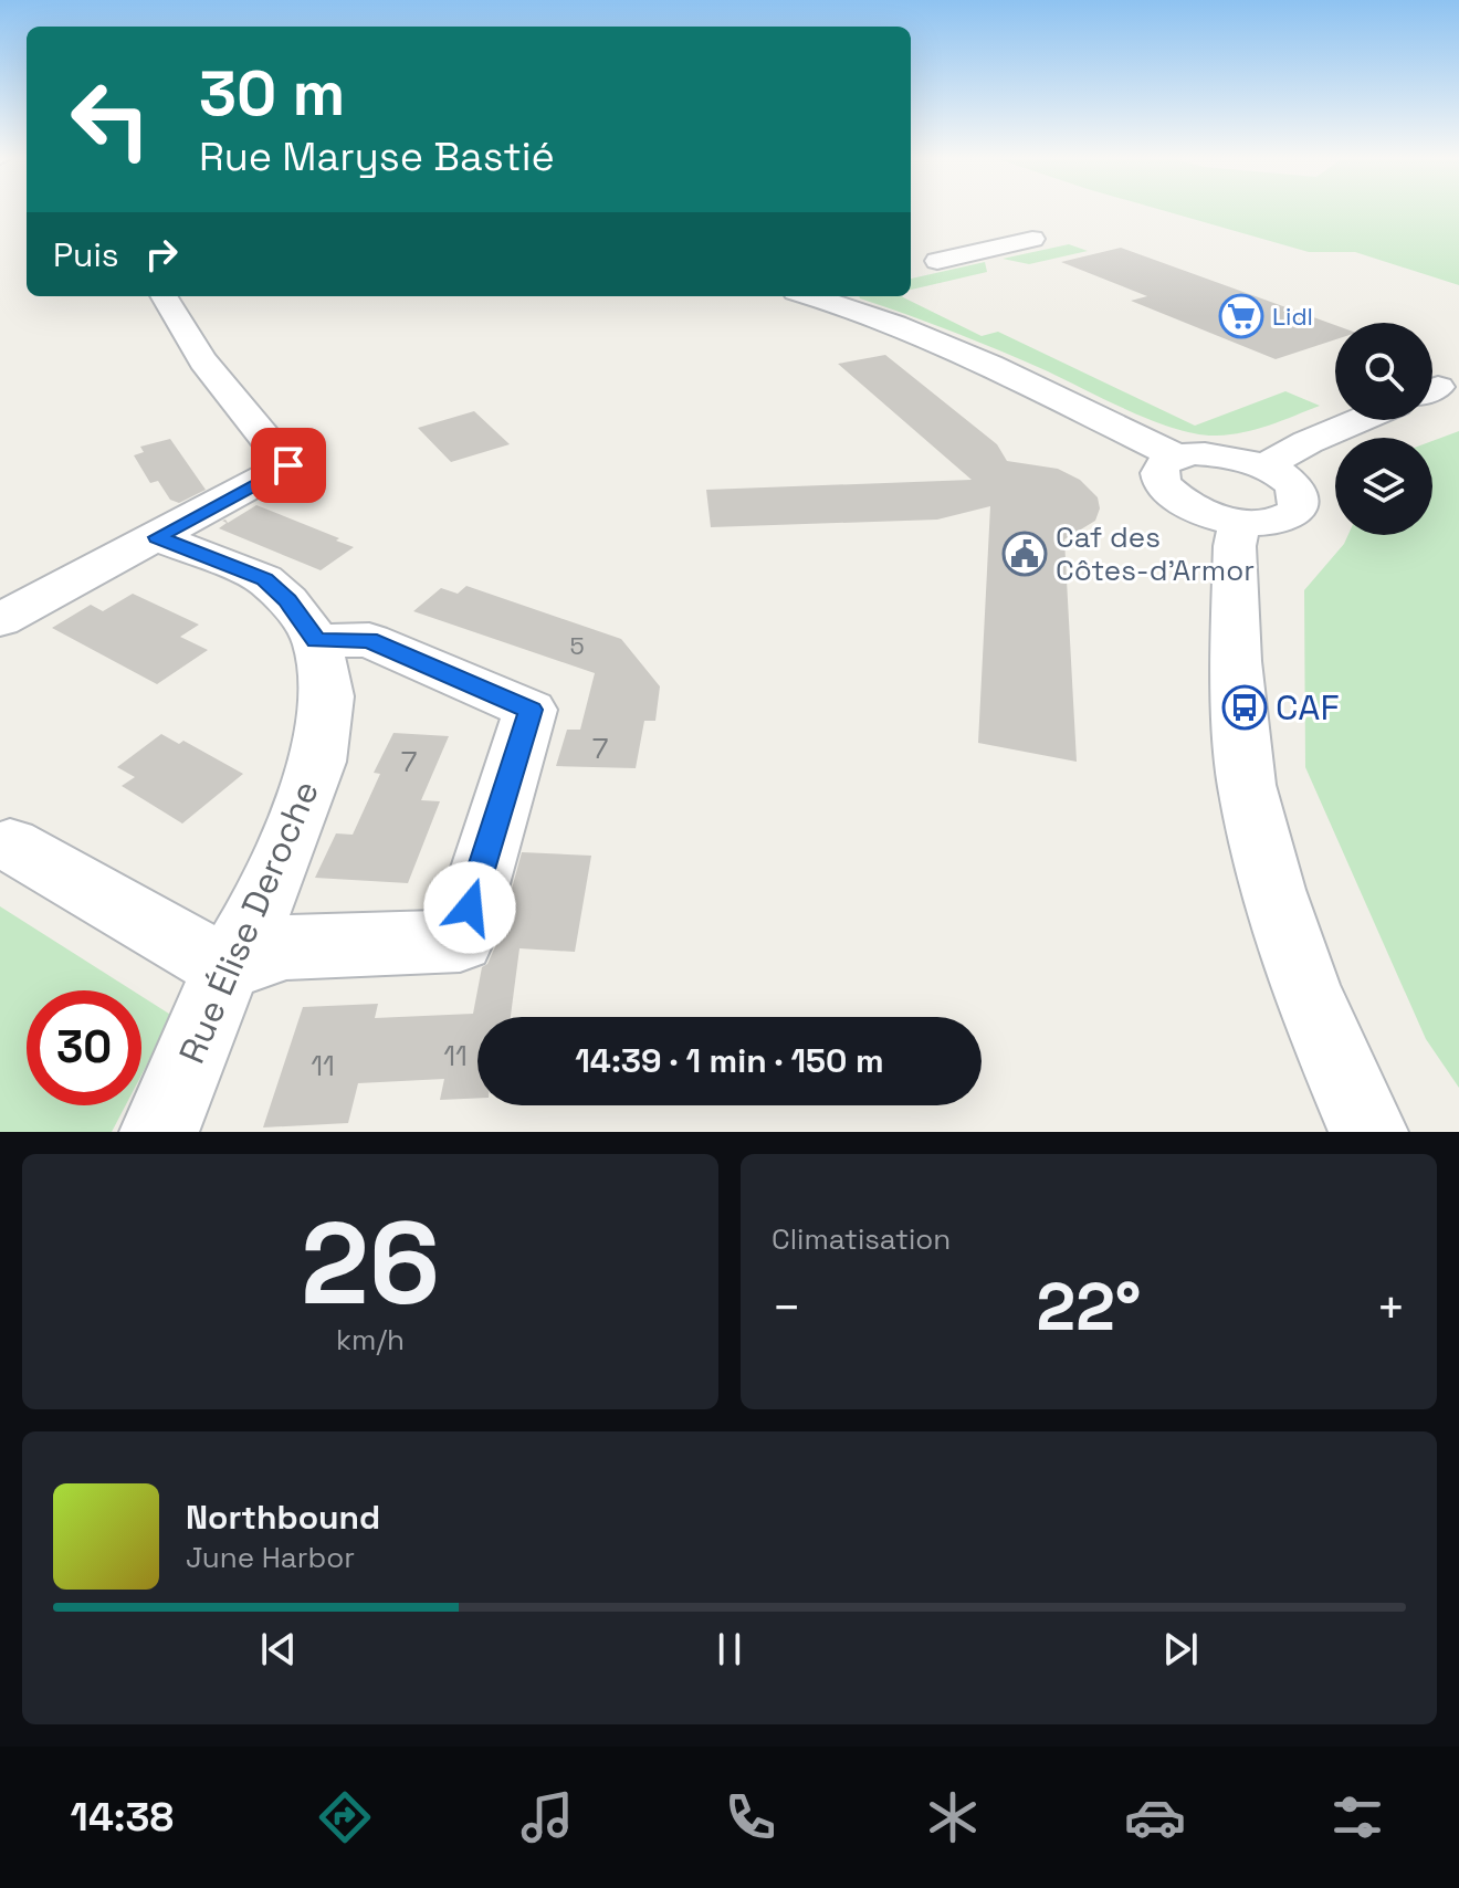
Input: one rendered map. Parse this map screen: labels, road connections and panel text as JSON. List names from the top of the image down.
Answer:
{
  "streets": {
    "street": ["Rue Élise Deroche"]
  },
  "places": {
    "supermarket": ["Lidl"],
    "public building": ["Caf des Côtes-d'Armor"],
    "bus stop": ["CAF"]
  },
  "house_numbers": [
    "5",
    "7",
    "7",
    "11",
    "11"
  ],
  "page": {
    "turn": ["30 m", "Rue Maryse Bastié"],
    "then": "Puis",
    "limit": "30",
    "trip": "14:39 · 1 min · 150 m",
    "tile": [
      ["26", "km/h"],
      "Climatisation"
    ],
    "heat": ["−", "22°", "+"],
    "song": ["Northbound", "June Harbor"],
    "tabs": "14:38"
  }
}
